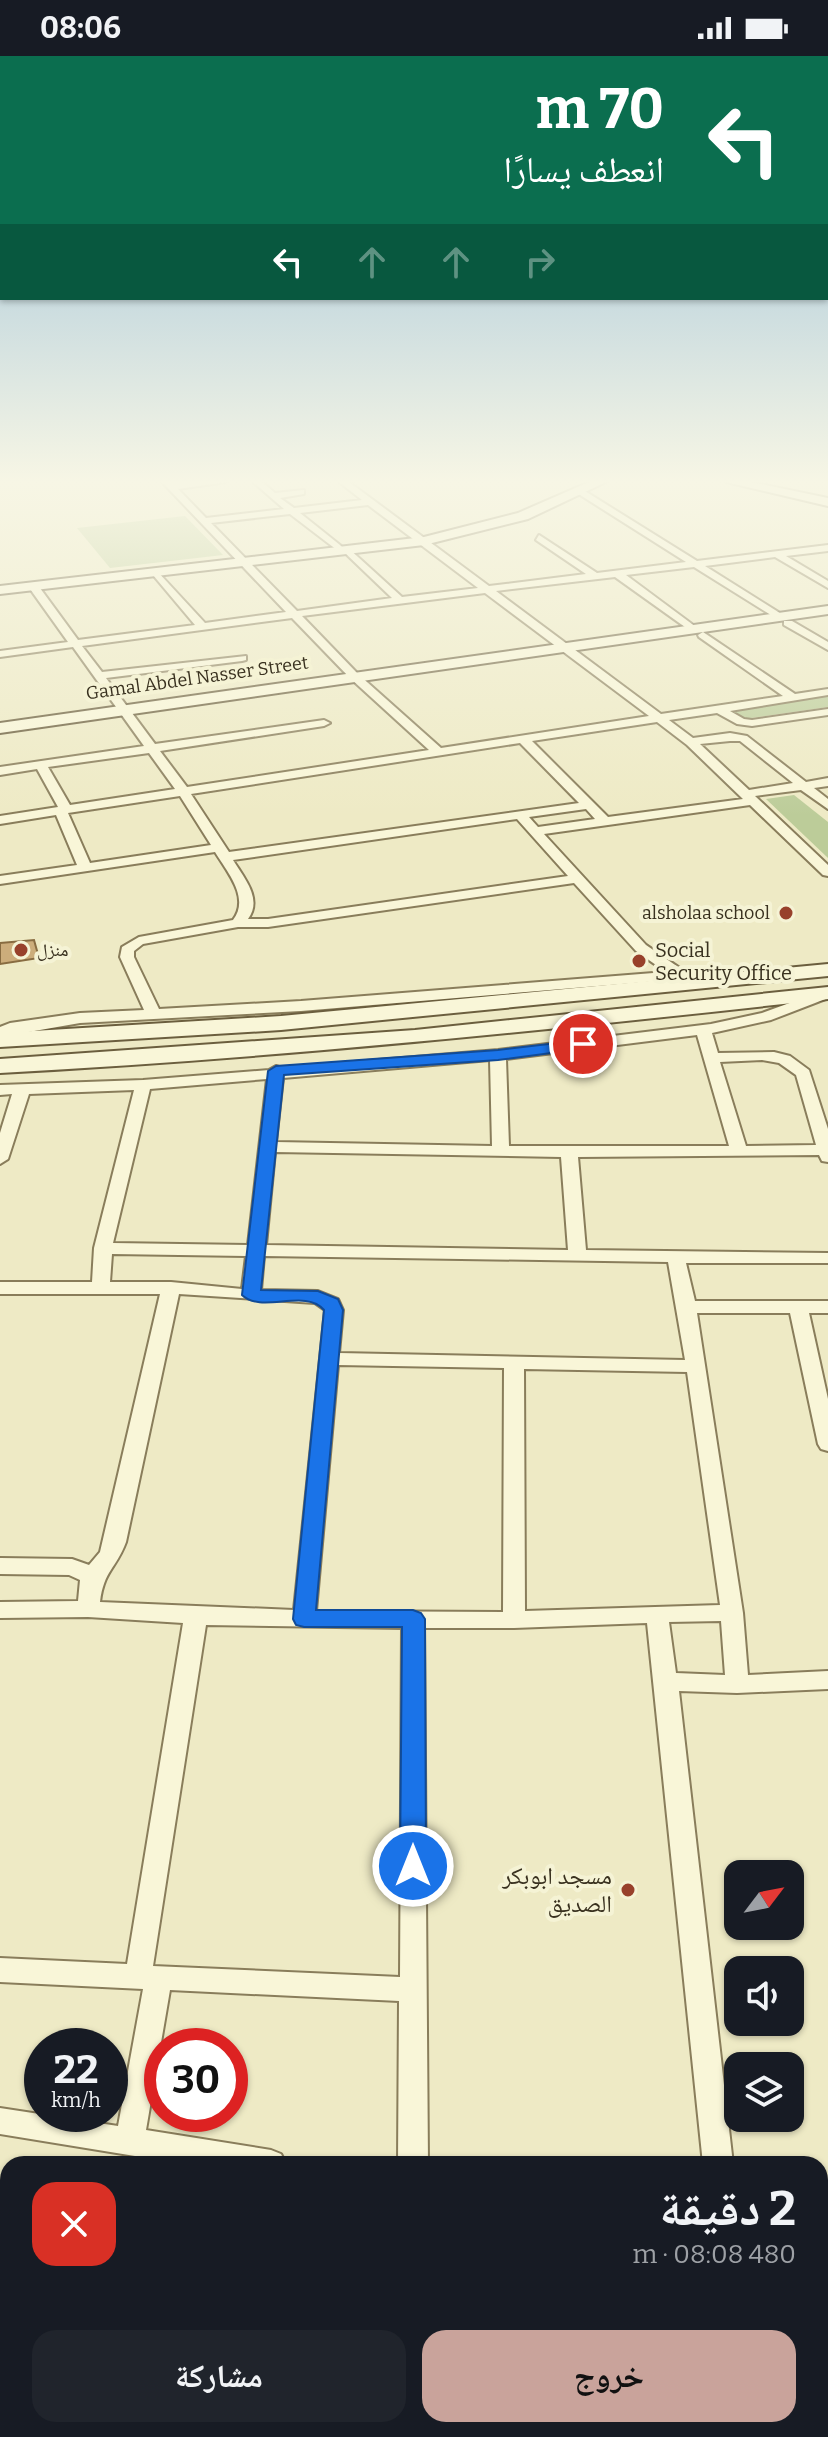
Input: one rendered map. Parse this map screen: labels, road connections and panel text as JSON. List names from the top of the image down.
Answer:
{
  "places": [
    "alsholaa school",
    "منزل",
    "Social Security Office",
    "مسجد ابوبكر الصديق"
  ],
  "north": "top right",
  "page": {
    "status": "08:06",
    "turn": ["70 m", "انعطف يسارًا"],
    "speed": "22 km/h",
    "limit": "30",
    "heading": ["2 دقيقة", "480 m · 08:08"],
    "buttons": ["خروج", "مشاركة"]
  }
}
